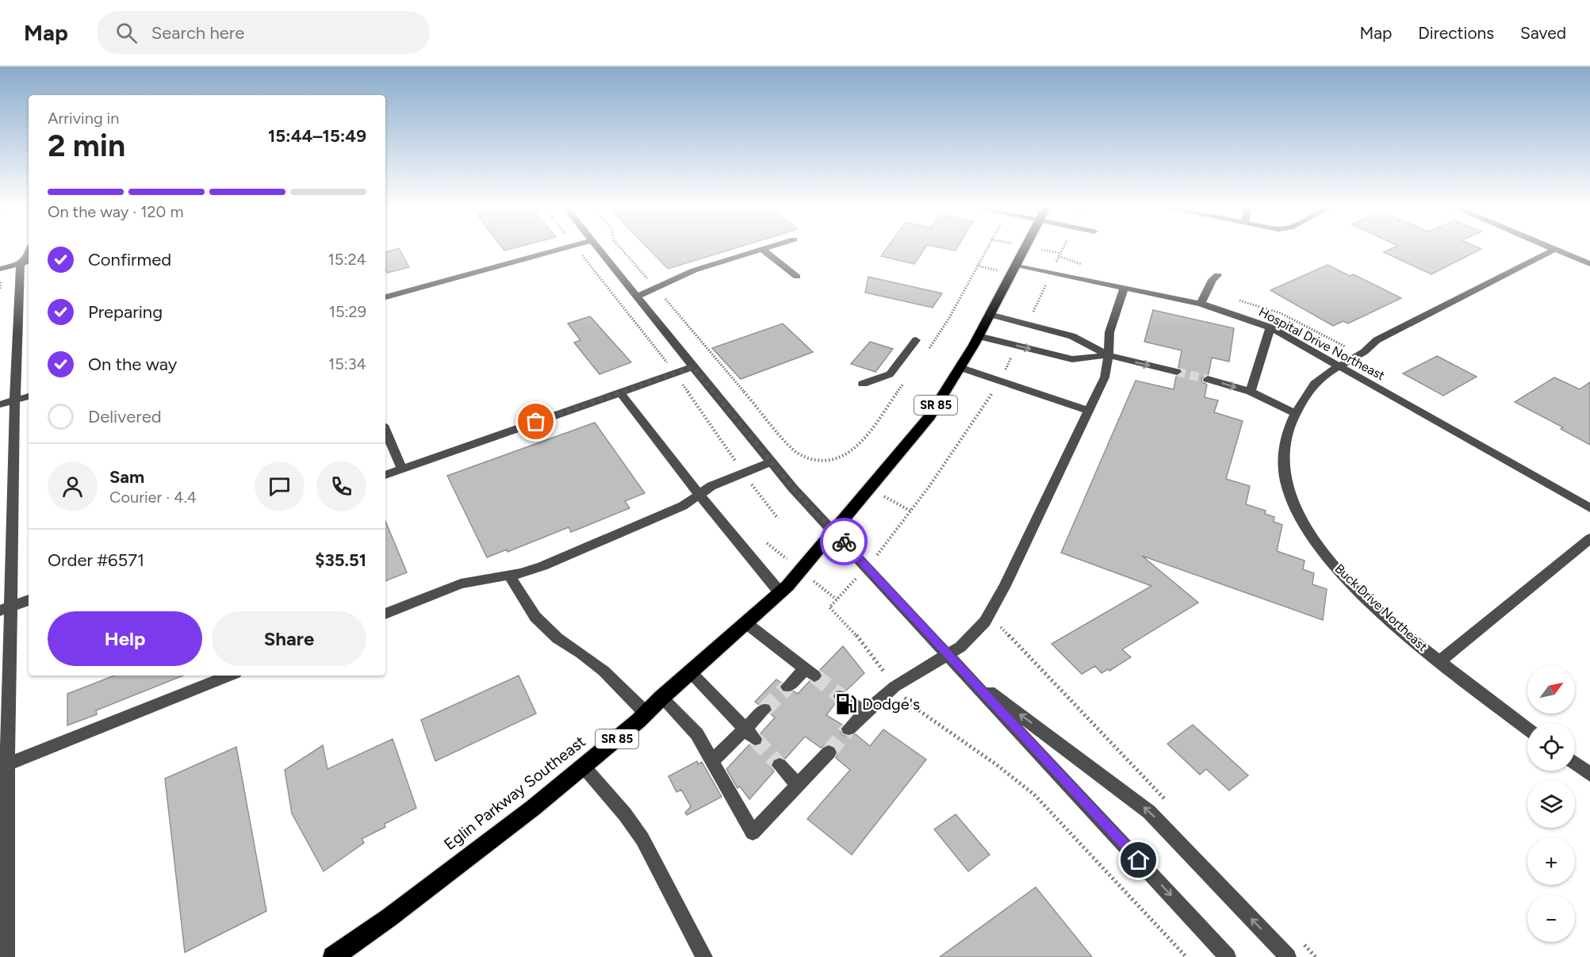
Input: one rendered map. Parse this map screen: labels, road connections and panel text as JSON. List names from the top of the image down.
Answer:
{
  "streets": {
    "highway": ["SR 85", "Eglin Parkway Southeast"],
    "street": ["Hospital Drive Northeast", "Buck Drive Northeast"]
  },
  "crossings": [
    ["Hospital Drive Northeast", "SR 85"],
    ["Hospital Drive Northeast", "Buck Drive Northeast"],
    ["SR 85", "Eglin Parkway Southeast"]
  ],
  "places": {
    "fuel station": ["Dodge's"]
  },
  "north": "top right",
  "page": {
    "header": "Map",
    "search": "Search here",
    "nav": ["Map", "Directions", "Saved"],
    "heading": ["2 min", "Arriving in", "15:44–15:49"],
    "panel": [
      "Sam",
      "Courier · 4.4",
      "Order #6571",
      "$35.51"
    ],
    "bar": "On the way · 120 m",
    "list": [
      ["Confirmed", "15:24"],
      ["Preparing", "15:29"],
      ["On the way", "15:34"],
      "Delivered"
    ],
    "buttons": ["Help", "Share"],
    "map_buttons": ["+", "−"]
  }
}
